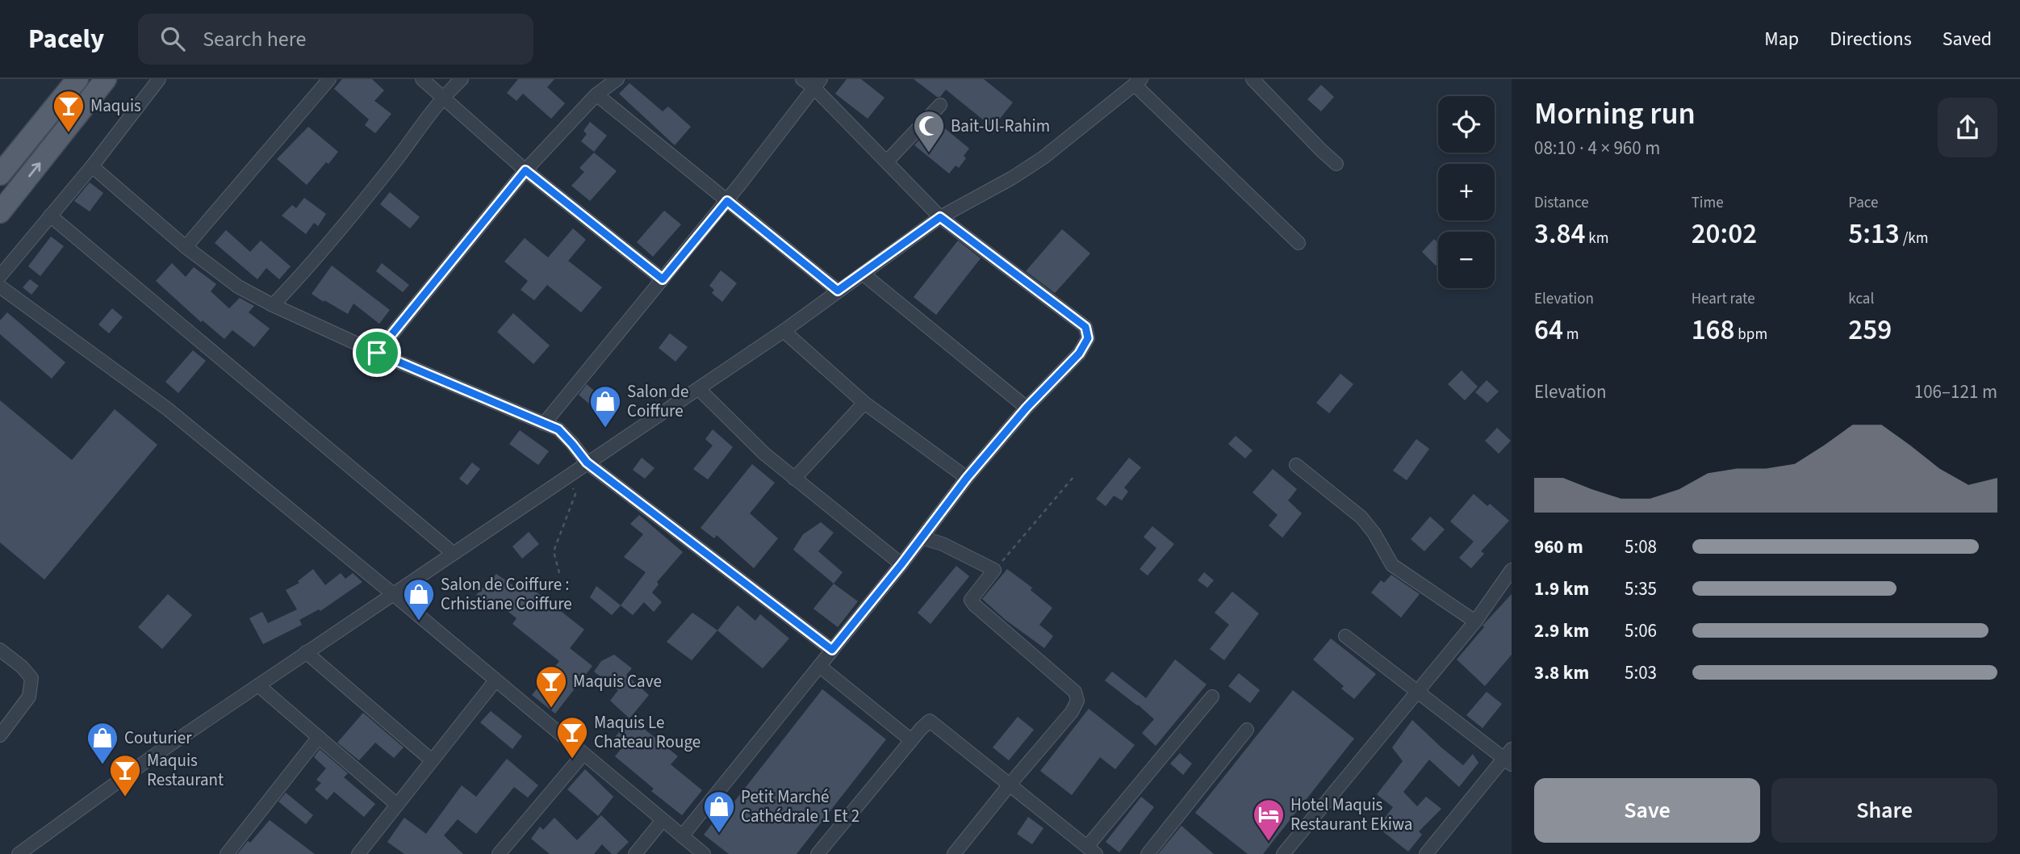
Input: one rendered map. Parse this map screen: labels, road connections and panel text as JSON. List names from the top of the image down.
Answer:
{
  "places": {
    "bar": [
      "Maquis",
      "Maquis Cave",
      "Maquis Le Chateau Rouge",
      "Maquis Restaurant"
    ],
    "mosque": ["Bait-Ul-Rahim"],
    "shop": [
      "Salon de Coiffure",
      "Salon de Coiffure : Crhistiane Coiffure",
      "Couturier",
      "Petit Marché Cathédrale 1 Et 2"
    ],
    "hotel": ["Hotel Maquis Restaurant Ekiwa"]
  },
  "page": {
    "header": "Pacely",
    "search": "Search here",
    "nav": ["Map", "Directions", "Saved"],
    "heading": ["Morning run", "08:10 · 4 × 960 m"],
    "map_buttons": ["+", "−"],
    "stats": [
      ["Distance", "3.84 km"],
      ["Time", "20:02"],
      ["Pace", "5:13 /km"],
      ["Elevation", "64 m"],
      ["Heart rate", "168 bpm"],
      ["kcal", "259"]
    ],
    "chart": ["Elevation", "106–121 m"],
    "list": [
      {
        "name": "960 m",
        "note": "5:08"
      },
      {
        "name": "1.9 km",
        "note": "5:35"
      },
      {
        "name": "2.9 km",
        "note": "5:06"
      },
      {
        "name": "3.8 km",
        "note": "5:03"
      }
    ],
    "buttons": ["Save", "Share"]
  }
}
